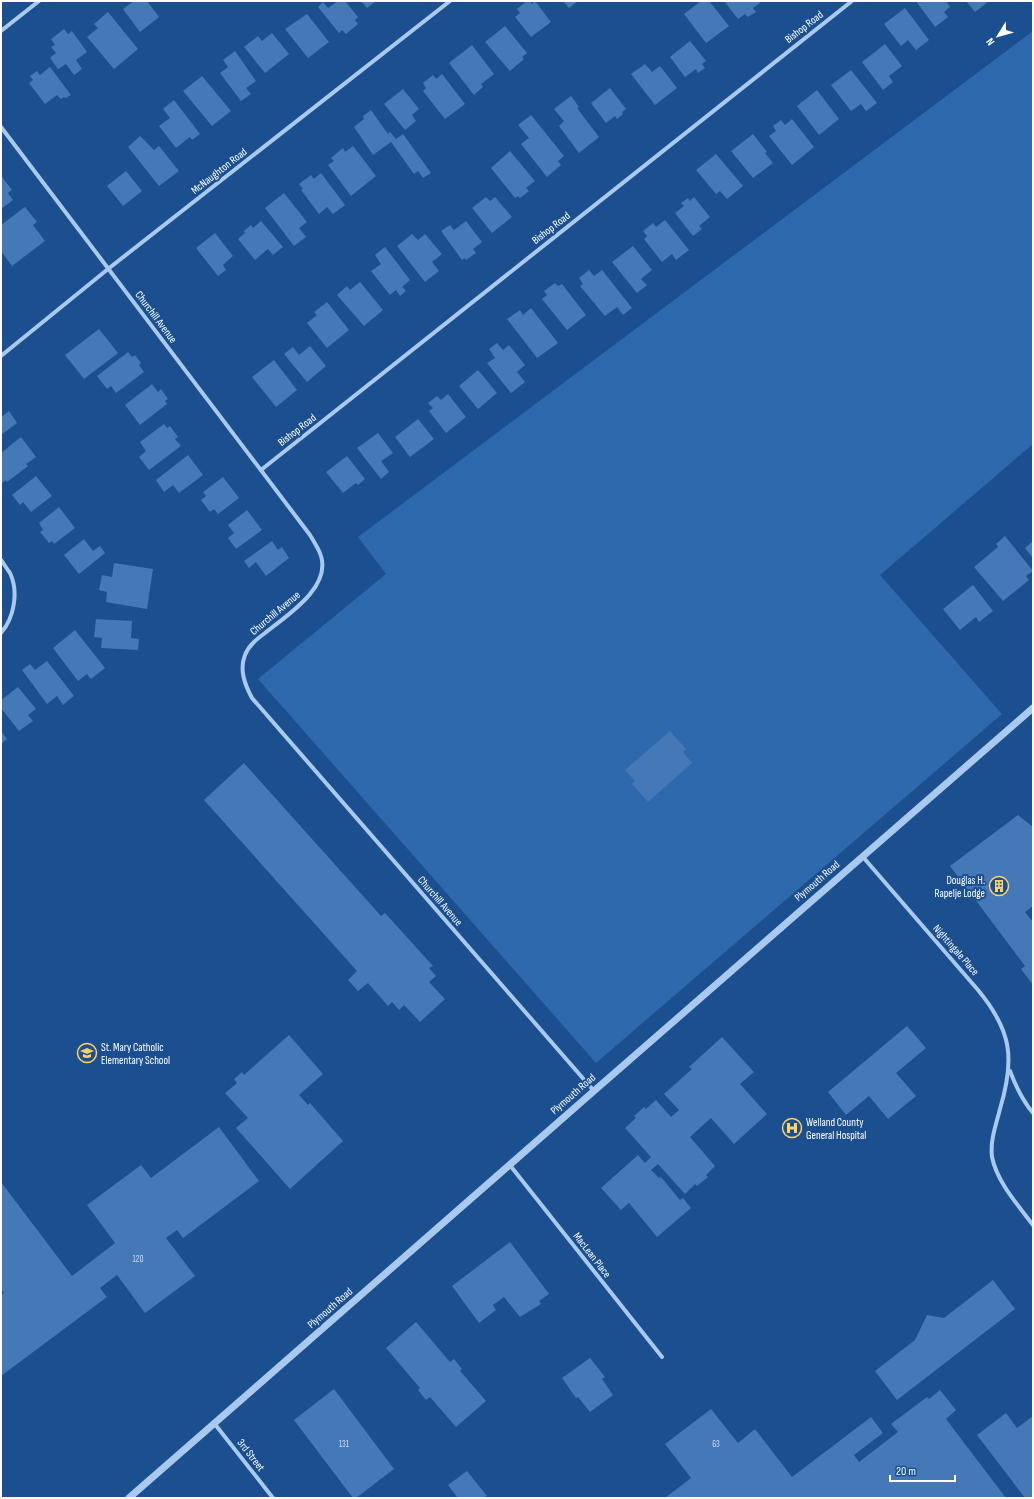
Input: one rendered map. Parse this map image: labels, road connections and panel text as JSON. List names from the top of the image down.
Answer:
{
  "streets": {
    "street": [
      "Bishop Road",
      "McNaughton Road",
      "Churchill Avenue",
      "Plymouth Road",
      "Nightingale Place",
      "MacLean Place",
      "3rd Street"
    ]
  },
  "crossings": [
    ["Bishop Road", "Churchill Avenue"],
    ["McNaughton Road", "Churchill Avenue"],
    ["Churchill Avenue", "Plymouth Road"],
    ["Plymouth Road", "Nightingale Place"],
    ["Plymouth Road", "MacLean Place"],
    ["Plymouth Road", "3rd Street"]
  ],
  "places": {
    "building": ["Douglas H. Rapelje Lodge"],
    "school or university": ["St. Mary Catholic Elementary School"],
    "hospital": ["Welland County General Hospital"]
  },
  "house_numbers": ["120", "131", "63"],
  "scale_bar": "20 m",
  "north": "bottom left"
}
